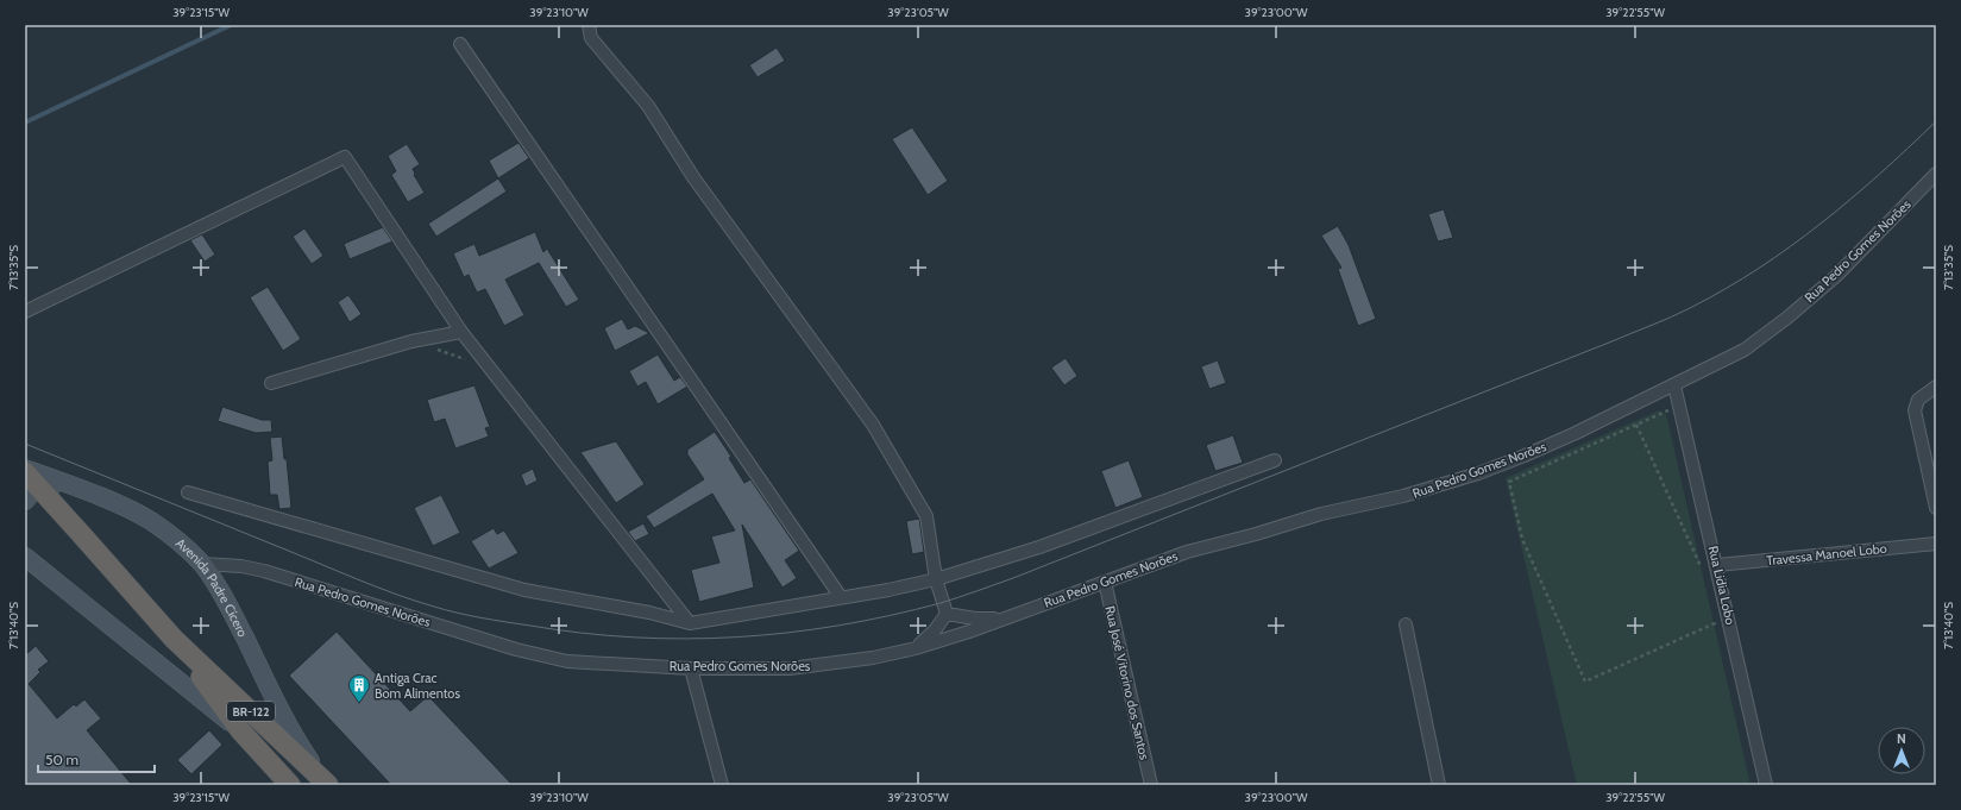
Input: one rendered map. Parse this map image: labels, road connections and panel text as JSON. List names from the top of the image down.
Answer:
{
  "streets": {
    "highway": ["Avenida Padre Cícero", "BR-122"],
    "street": [
      "Rua Pedro Gomes Norões",
      "Travessa Manoel Lobo",
      "Rua Lidia Lobo",
      "Rua José Vitorino dos Santos"
    ]
  },
  "crossings": [
    ["Rua Pedro Gomes Norões", "Rua Lidia Lobo"],
    ["Rua Pedro Gomes Norões", "Avenida Padre Cícero"],
    ["Rua Pedro Gomes Norões", "Rua José Vitorino dos Santos"],
    ["Travessa Manoel Lobo", "Rua Lidia Lobo"]
  ],
  "places": {
    "building": ["Antiga Crac Bom Alimentos"]
  },
  "scale_bar": "50 m",
  "north": "top",
  "coordinates": [
    "39°23'15\"W",
    "39°23'10\"W",
    "39°23'05\"W",
    "39°23'00\"W",
    "39°22'55\"W",
    "7°13'35\"S",
    "7°13'40\"S"
  ]
}
